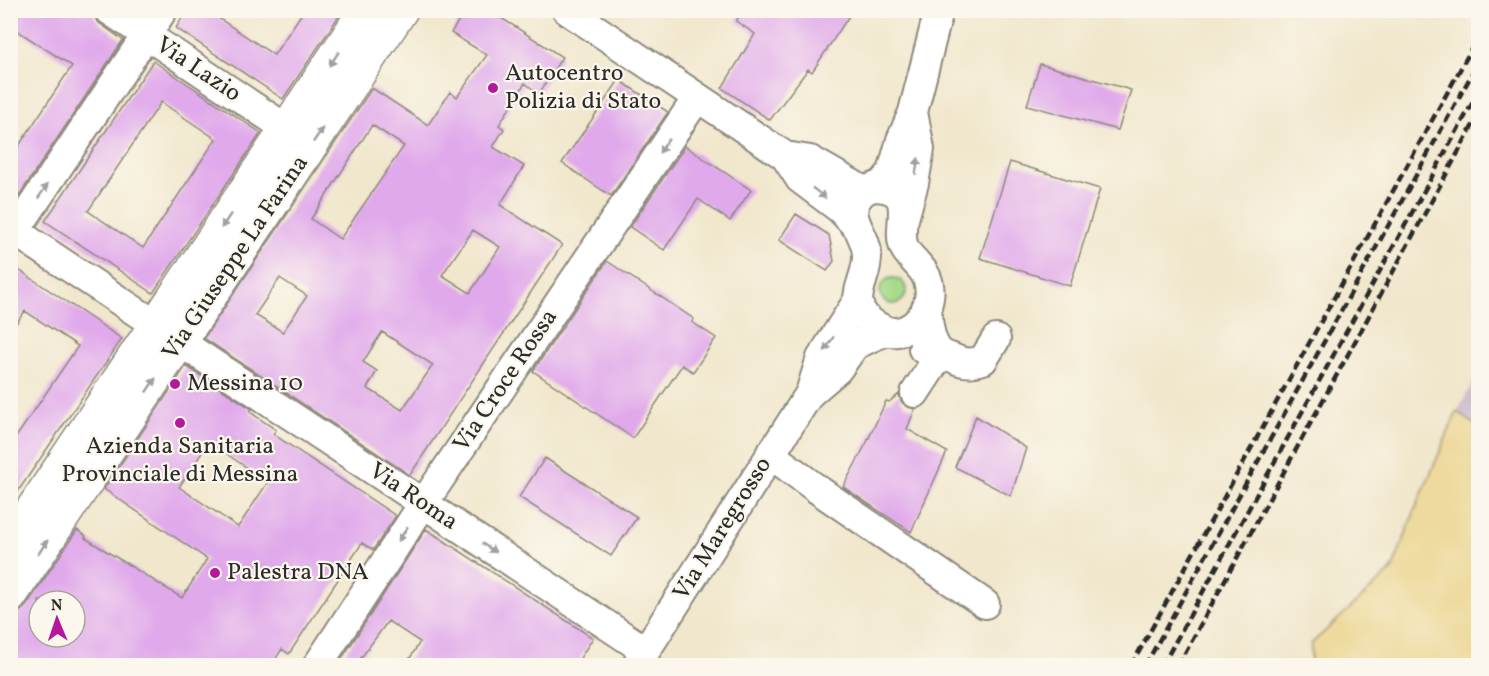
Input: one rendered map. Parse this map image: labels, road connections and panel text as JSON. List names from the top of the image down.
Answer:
{
  "streets": {
    "main road": ["Via Giuseppe La Farina"],
    "street": [
      "Via Lazio",
      "Via Croce Rossa",
      "Via Roma",
      "Via Maregrosso"
    ]
  },
  "crossings": [
    ["Via Lazio", "Via Giuseppe La Farina"],
    ["Via Giuseppe La Farina", "Via Roma"],
    ["Via Croce Rossa", "Via Roma"],
    ["Via Roma", "Via Maregrosso"]
  ],
  "one_way": ["Via Croce Rossa", "Via Roma"],
  "places": [
    "Autocentro Polizia di Stato",
    "Messina 10",
    "Azienda Sanitaria Provinciale di Messina",
    "Palestra DNA"
  ],
  "north": "top"
}
